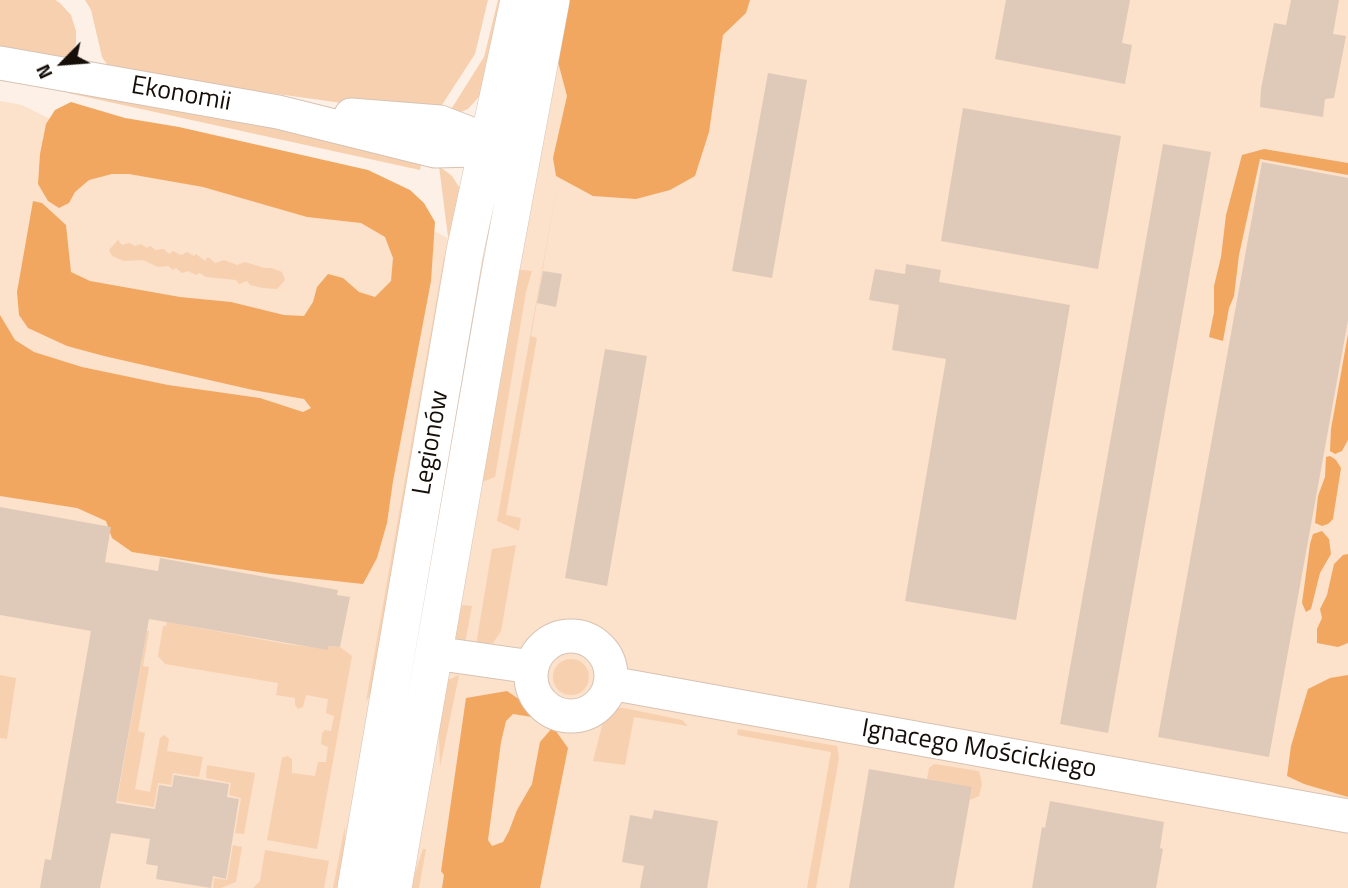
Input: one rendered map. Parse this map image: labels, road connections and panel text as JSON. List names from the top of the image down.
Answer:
{
  "streets": {
    "main road": ["Legionów"],
    "street": ["Ekonomii", "Ignacego Mościckiego"]
  },
  "crossings": [
    ["Ekonomii", "Legionów"]
  ],
  "north": "bottom left"
}
